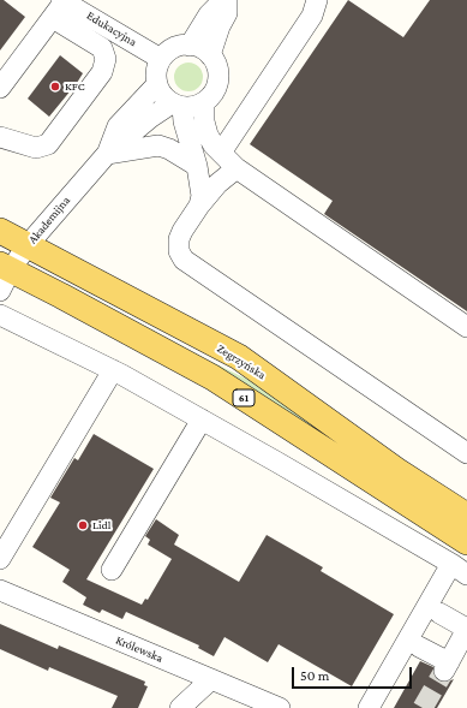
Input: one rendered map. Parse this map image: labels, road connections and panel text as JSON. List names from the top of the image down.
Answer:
{
  "streets": {
    "main road": ["Zegrzyńska", "61"],
    "street": ["Edukacyjna", "Akademijna", "Królewska"]
  },
  "crossings": [
    ["Edukacyjna", "Akademijna"],
    ["Akademijna", "Zegrzyńska"],
    ["Akademijna", "61"]
  ],
  "places": ["KFC", "Lidl"],
  "scale_bar": "50 m"
}
